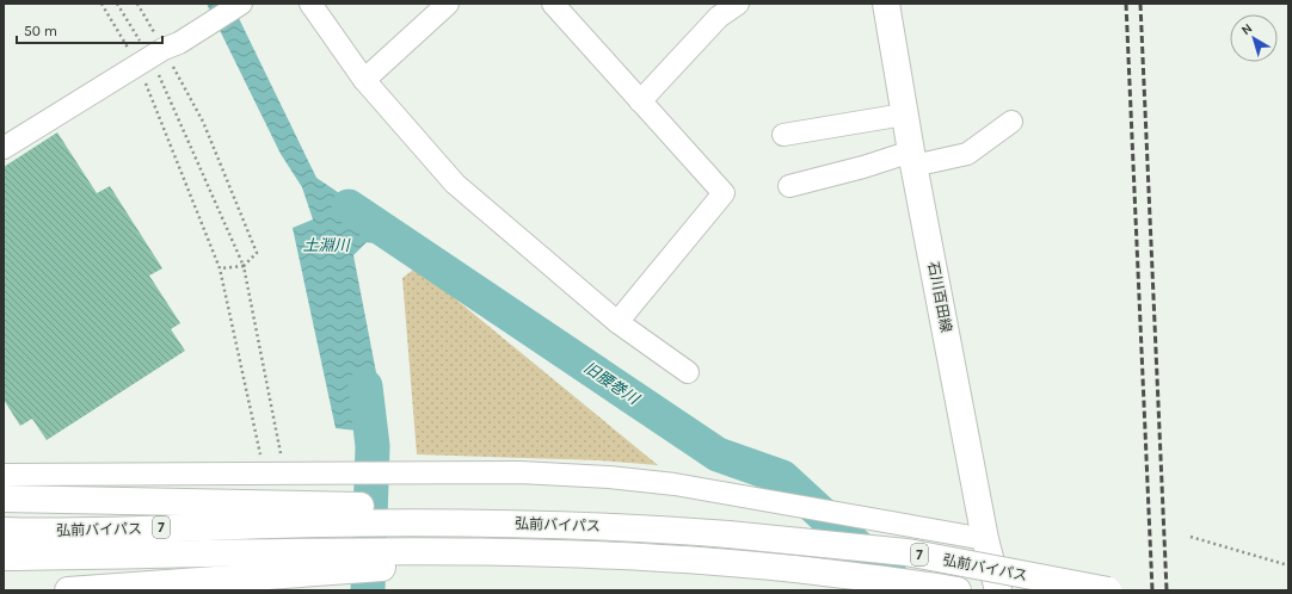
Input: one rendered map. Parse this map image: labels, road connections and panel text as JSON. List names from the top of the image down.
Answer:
{
  "streets": {
    "main road": ["石川百田線", "弘前バイパス", "7"]
  },
  "water": ["土淵川", "旧腰巻川"],
  "scale_bar": "50 m",
  "north": "top left"
}
